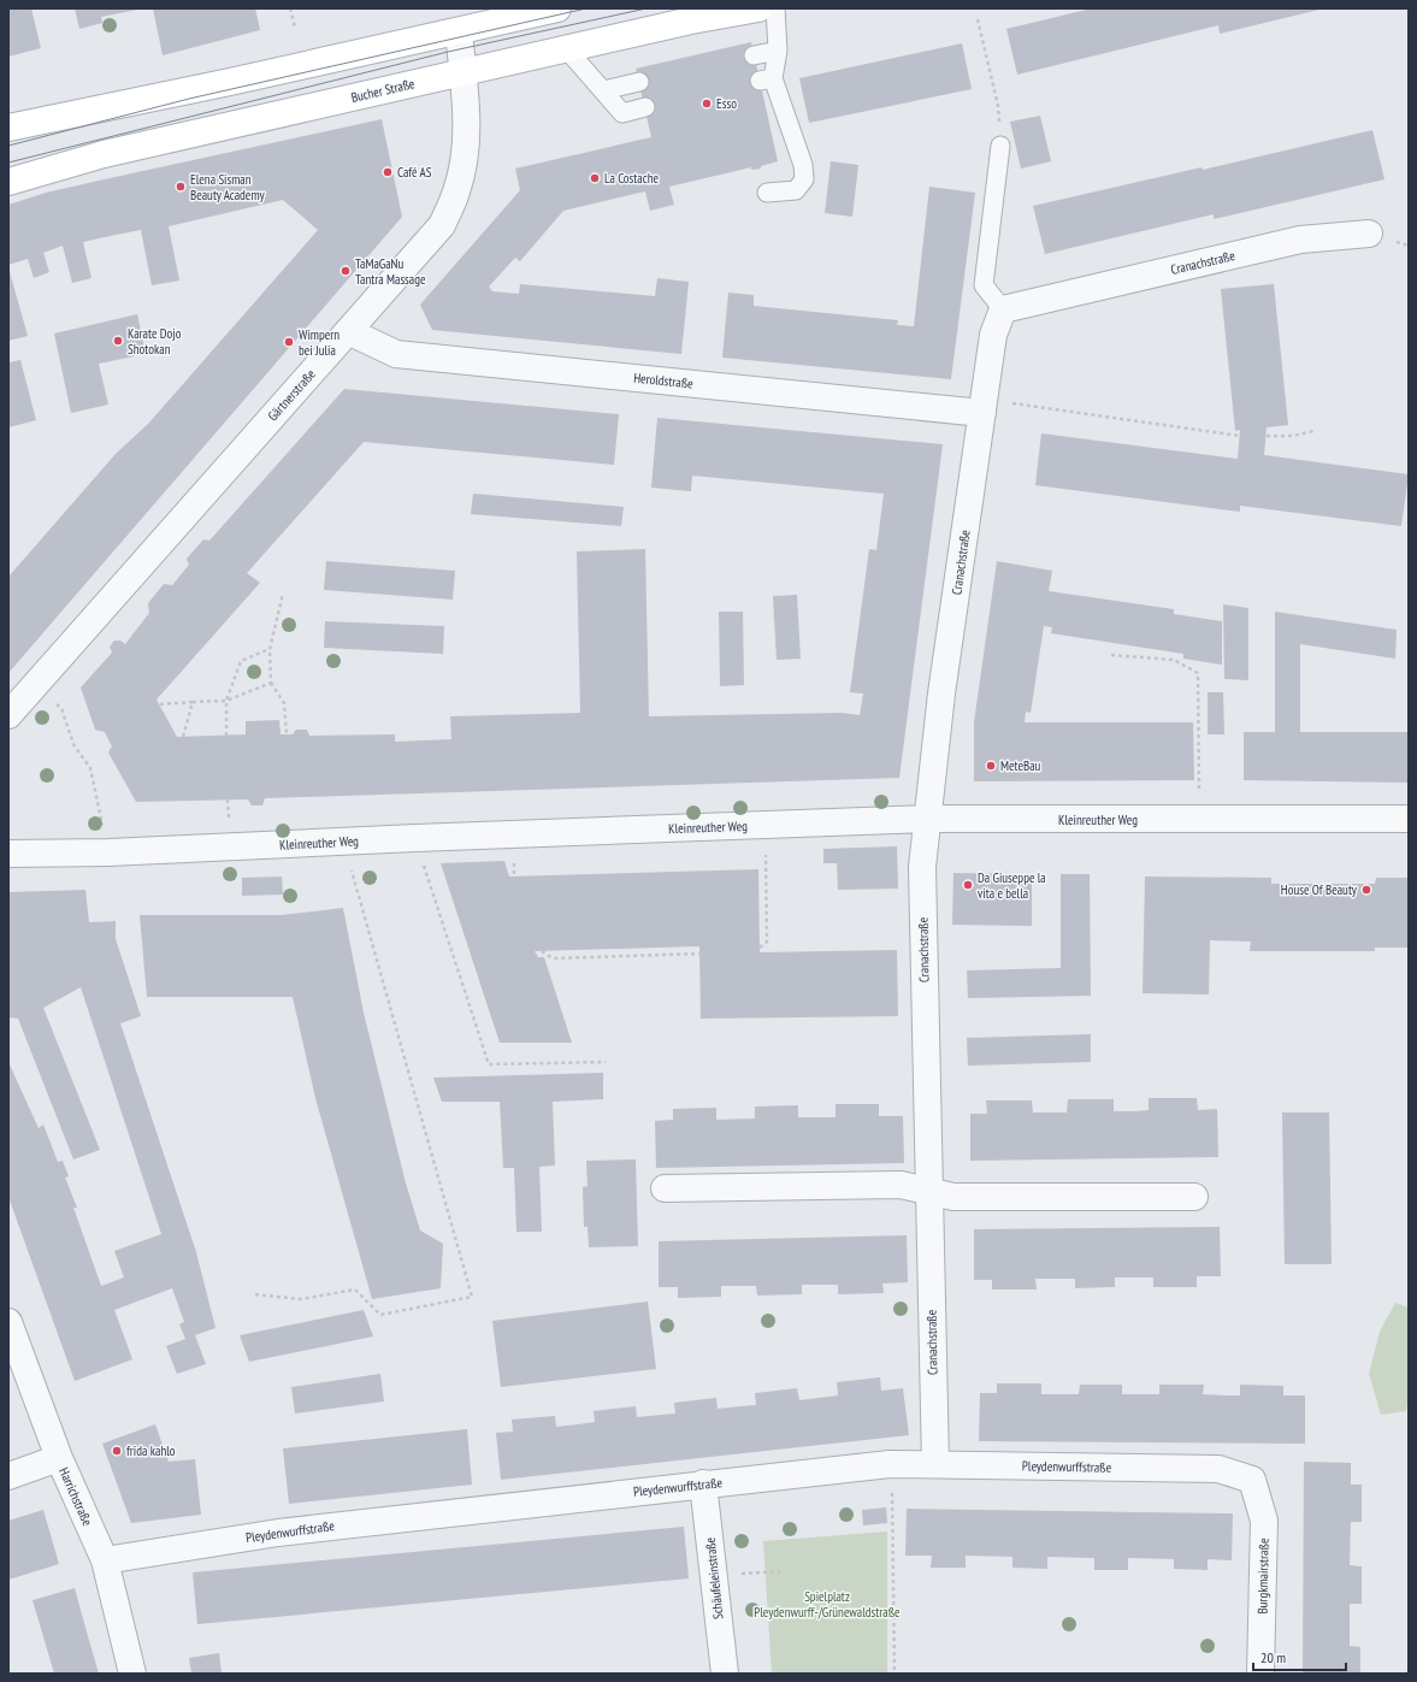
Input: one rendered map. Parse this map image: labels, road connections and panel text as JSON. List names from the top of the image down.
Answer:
{
  "streets": {
    "main road": ["Bucher Straße"],
    "street": [
      "Cranachstraße",
      "Heroldstraße",
      "Gärtnerstraße",
      "Kleinreuther Weg",
      "Pleydenwurffstraße",
      "Harrichstraße",
      "Burgkmairstraße",
      "Schäufeleinstraße"
    ]
  },
  "crossings": [
    ["Bucher Straße", "Gärtnerstraße"],
    ["Cranachstraße", "Heroldstraße"],
    ["Cranachstraße", "Kleinreuther Weg"],
    ["Cranachstraße", "Pleydenwurffstraße"],
    ["Heroldstraße", "Gärtnerstraße"],
    ["Pleydenwurffstraße", "Harrichstraße"],
    ["Pleydenwurffstraße", "Burgkmairstraße"],
    ["Pleydenwurffstraße", "Schäufeleinstraße"]
  ],
  "parks": ["Spielplatz Pleydenwurff-/Grünewaldstraße"],
  "places": [
    "Esso",
    "Café AS",
    "La Costache",
    "Elena Sisman Beauty Academy",
    "TaMaGaNu Tantra Massage",
    "Karate Dojo Shotokan",
    "Wimpern bei Julia",
    "MeteBau",
    "Da Giuseppe la vita e bella",
    "House Of Beauty",
    "frida kahlo"
  ],
  "scale_bar": "20 m"
}
